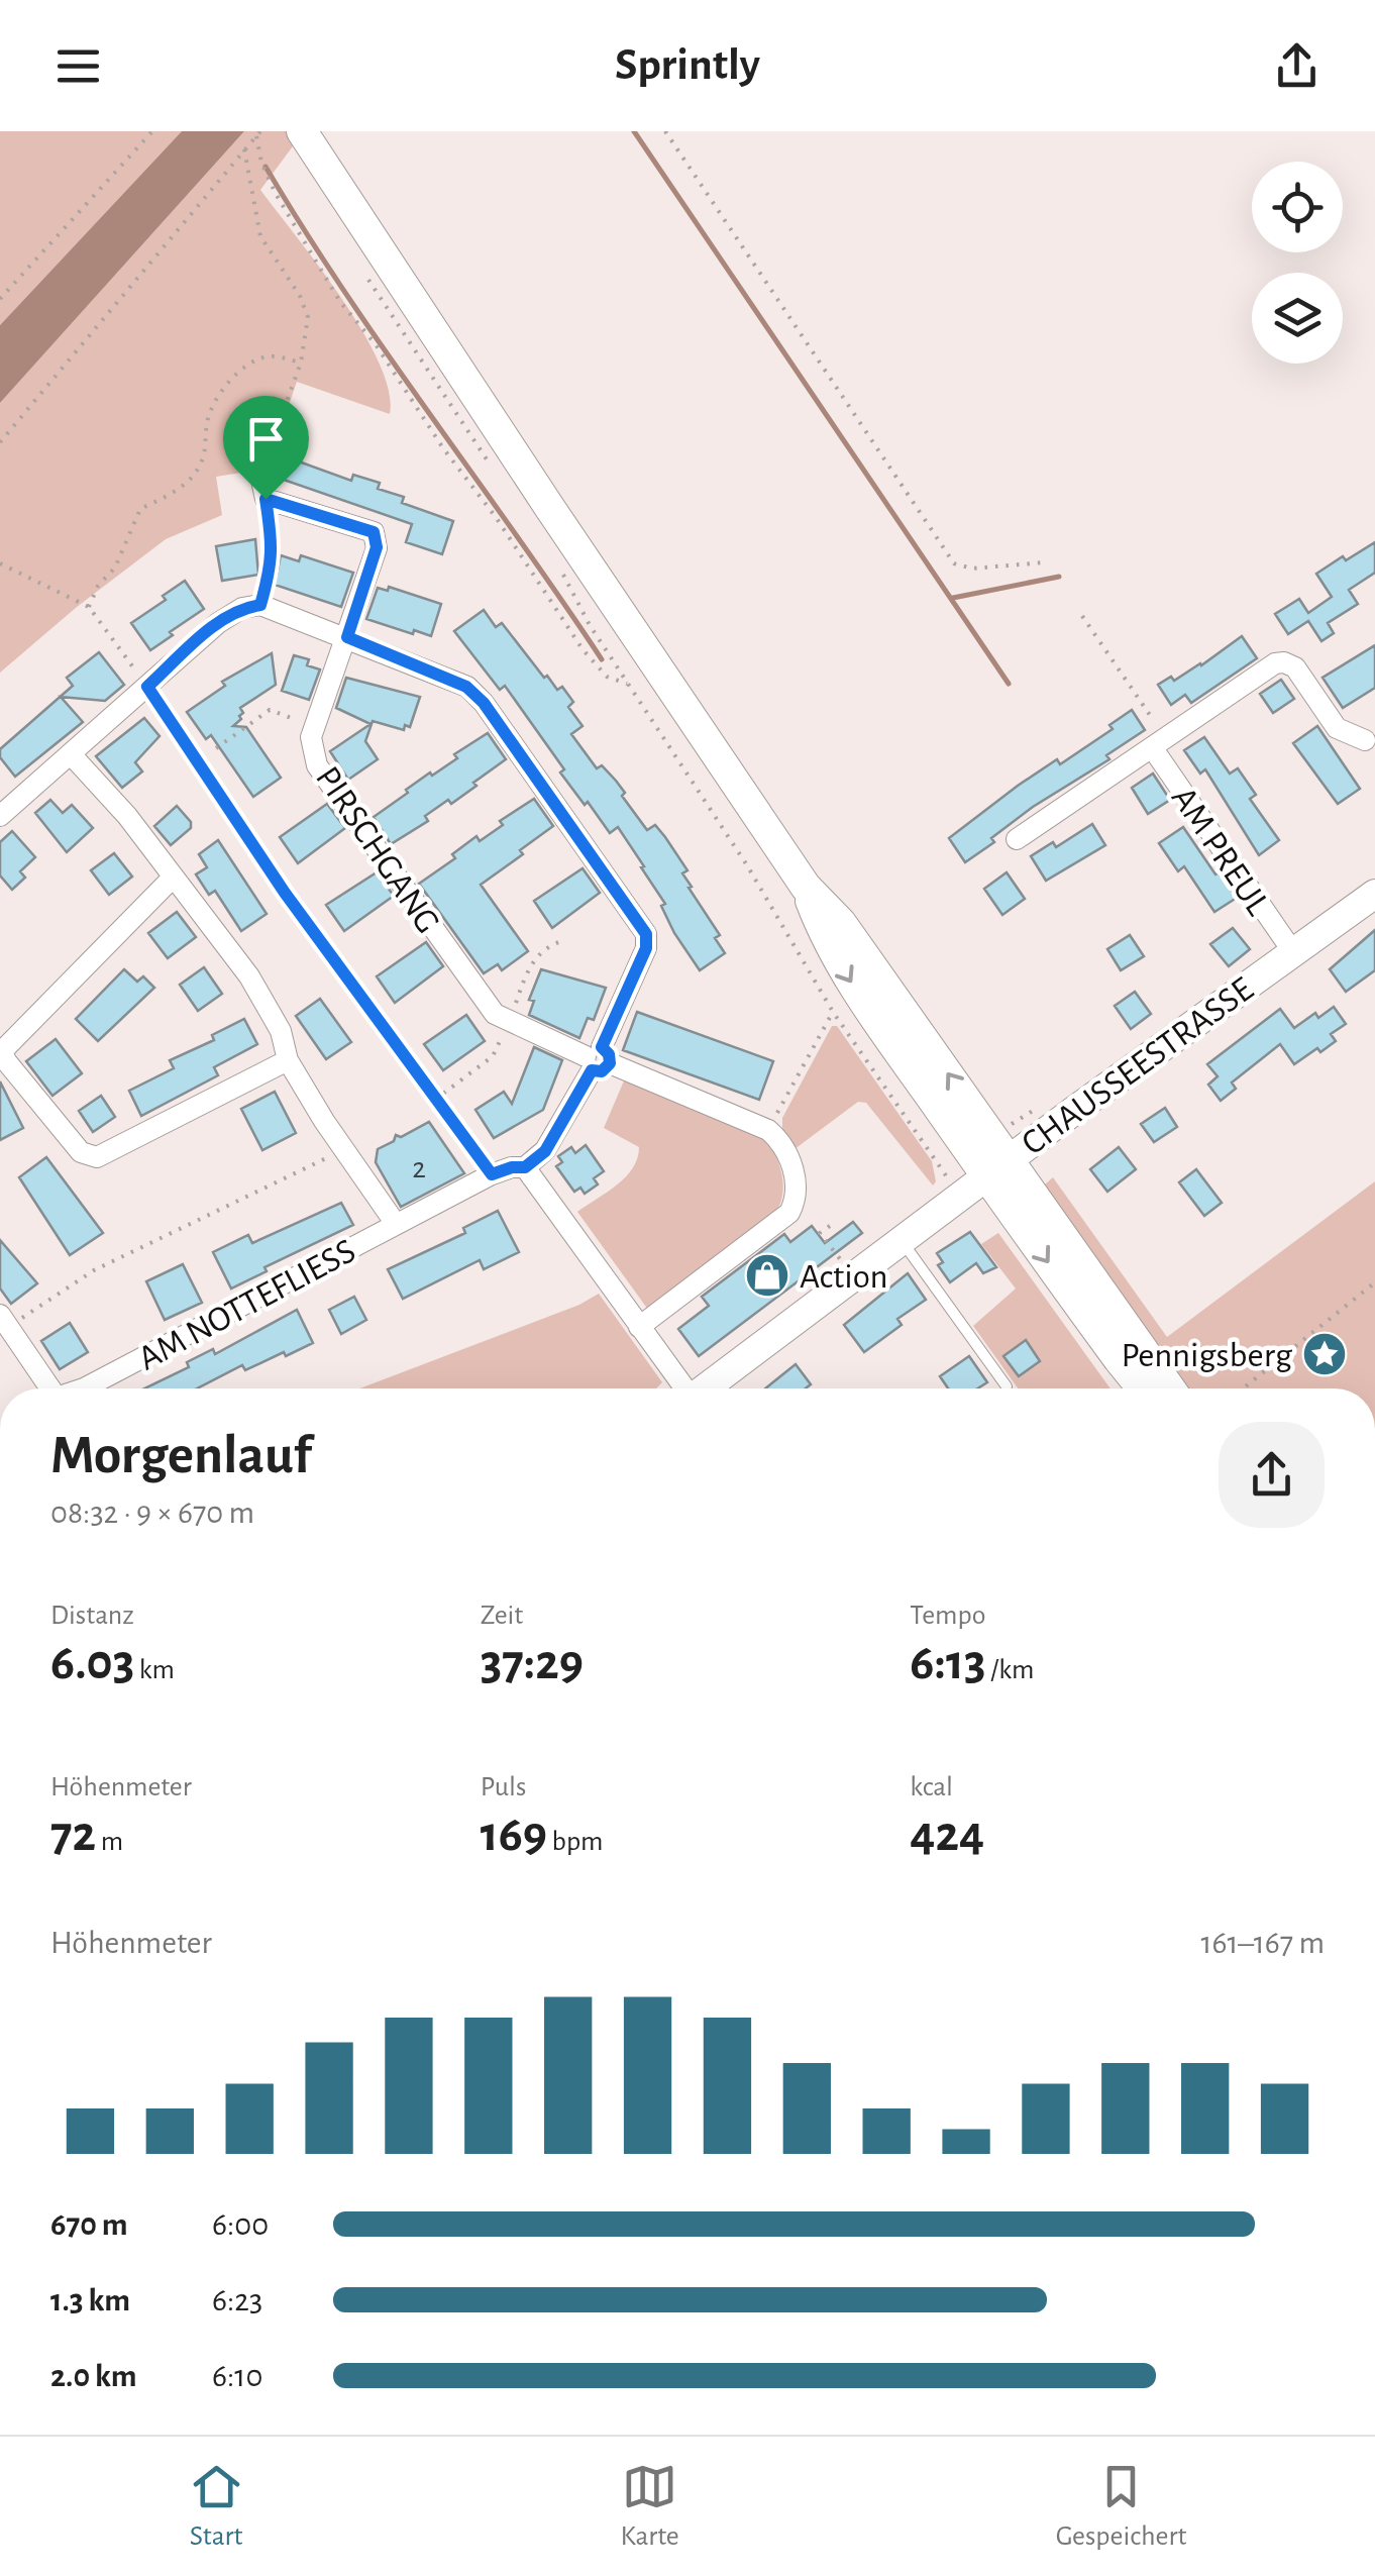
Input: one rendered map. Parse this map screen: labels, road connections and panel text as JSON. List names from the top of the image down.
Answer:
{
  "streets": {
    "main road": ["CHAUSSEESTRASSE"],
    "street": ["PIRSCHGANG", "AM PREUL", "AM NOTTEFLIESS"]
  },
  "crossings": [
    ["AM PREUL", "CHAUSSEESTRASSE"]
  ],
  "places": {
    "shop": ["Action"],
    "place": ["Pennigsberg"]
  },
  "house_numbers": ["2"],
  "page": {
    "header": "Sprintly",
    "heading": ["Morgenlauf", "08:32 · 9 × 670 m"],
    "stats": [
      ["Distanz", "6.03 km"],
      ["Zeit", "37:29"],
      ["Tempo", "6:13 /km"],
      ["Höhenmeter", "72 m"],
      ["Puls", "169 bpm"],
      ["kcal", "424"]
    ],
    "chart": ["Höhenmeter", "161–167 m"],
    "list": [
      {
        "name": "670 m",
        "note": "6:00"
      },
      {
        "name": "1.3 km",
        "note": "6:23"
      },
      {
        "name": "2.0 km",
        "note": "6:10"
      }
    ],
    "tabs": ["Start", "Karte", "Gespeichert"]
  }
}
